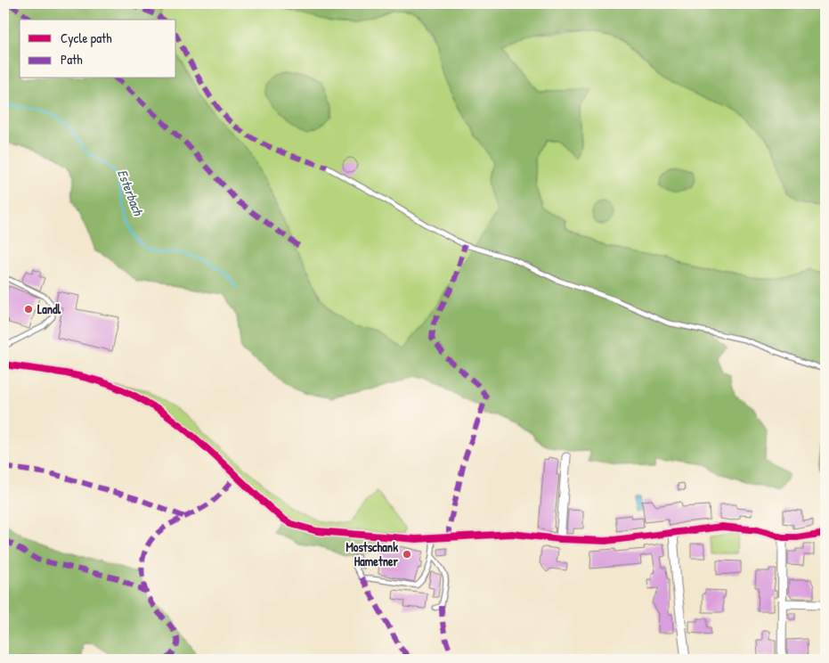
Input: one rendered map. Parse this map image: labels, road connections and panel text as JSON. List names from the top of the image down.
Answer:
{
  "water": ["Esterbach"],
  "places": ["Landl", "Mostschank Hametner"],
  "legend": ["Cycle path", "Path"]
}
